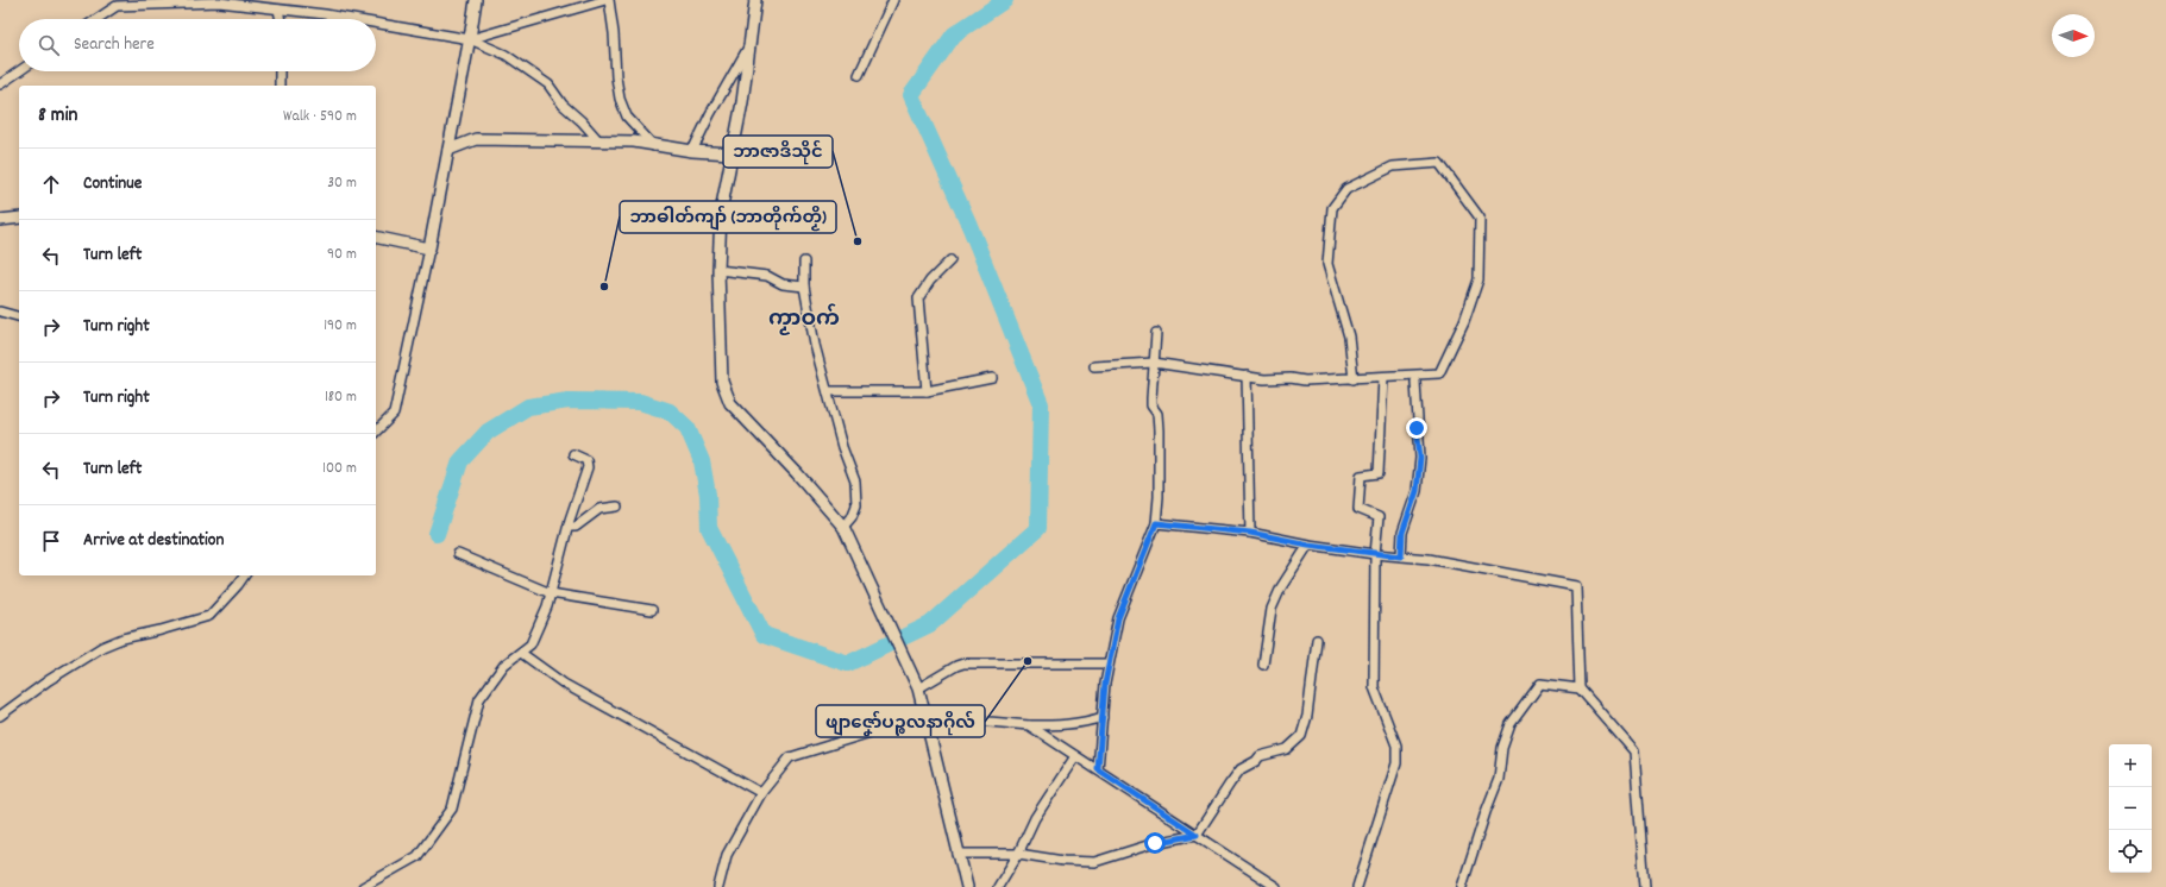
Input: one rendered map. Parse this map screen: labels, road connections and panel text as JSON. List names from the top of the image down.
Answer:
{
  "districts": ["ကၟာဝက်"],
  "places": ["ဘာဇာဒိသိုင်", "ဘာဓါတ်ကျာ် (ဘာတိုက်တၟိ)", "ဖျာဇၞော်ပဉ္စလနာဂိုလ်"],
  "north": "right",
  "page": {
    "search": "Search here",
    "heading": ["8 min", "Walk · 590 m"],
    "list": [
      ["Continue", "30 m"],
      ["Turn left", "90 m"],
      ["Turn right", "190 m"],
      ["Turn right", "180 m"],
      ["Turn left", "100 m"],
      "Arrive at destination"
    ],
    "map_buttons": ["+", "−"]
  }
}
